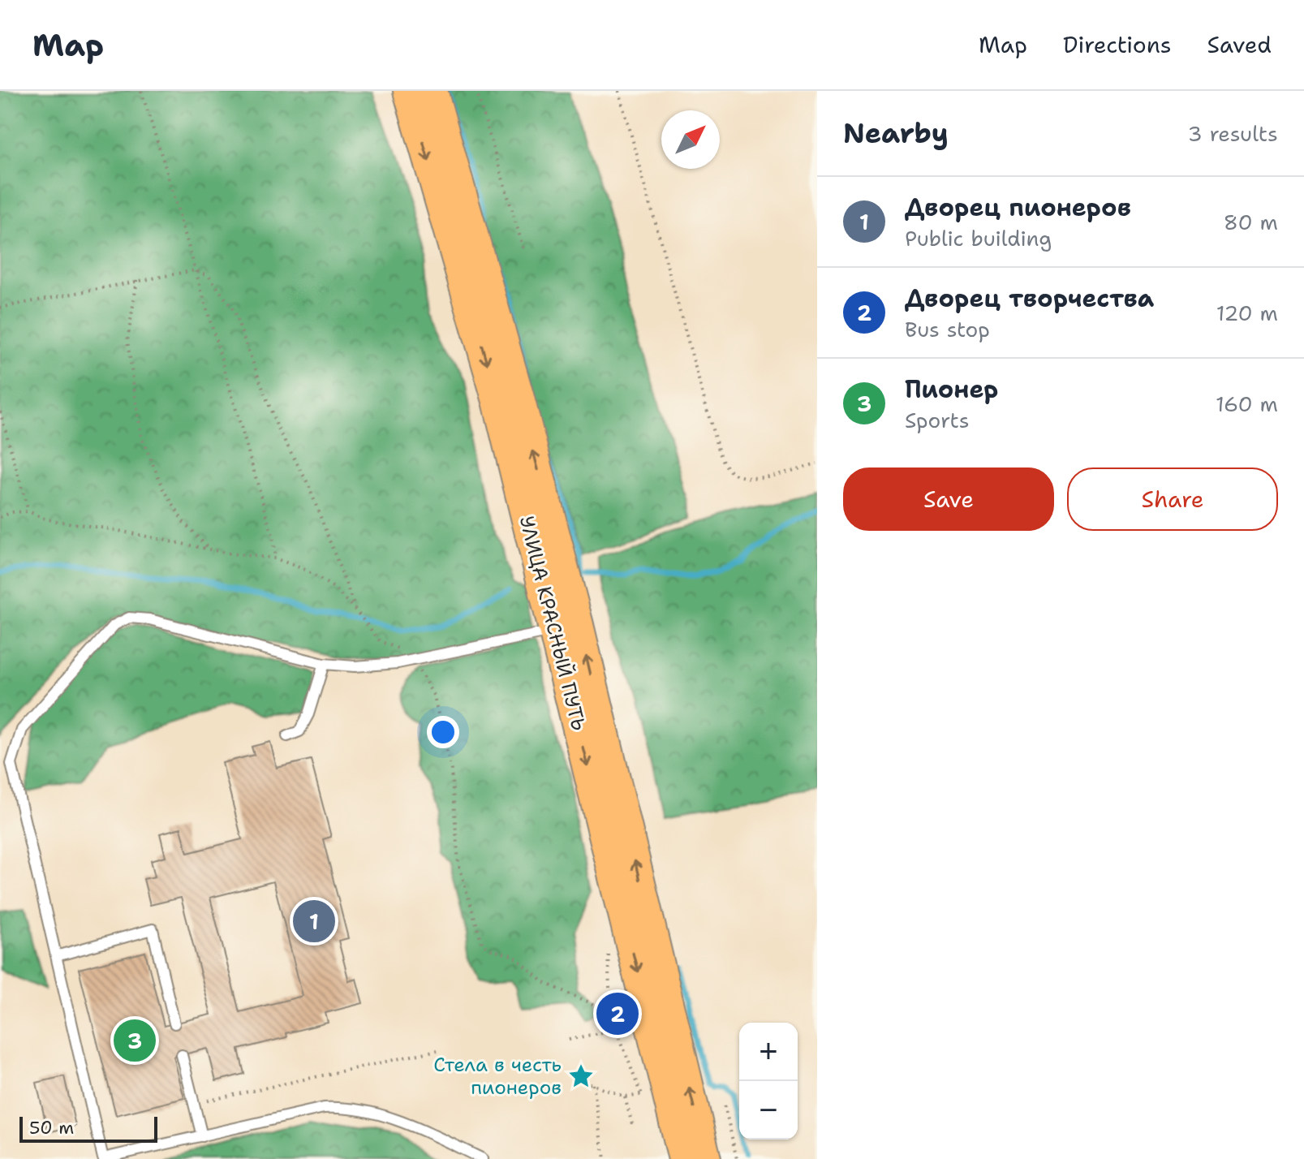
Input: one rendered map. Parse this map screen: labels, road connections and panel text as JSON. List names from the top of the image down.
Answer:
{
  "streets": {
    "main road": ["УЛИЦА КРАСНЫЙ ПУТЬ"]
  },
  "places": {
    "place": ["Стела в честь пионеров"]
  },
  "scale_bar": "50 m",
  "north": "top right",
  "page": {
    "header": "Map",
    "nav": ["Map", "Directions", "Saved"],
    "heading": ["Nearby", "3 results"],
    "list": [
      {
        "mark": "1",
        "name": "Дворец пионеров",
        "note": "Public building",
        "value": "80 m"
      },
      {
        "mark": "2",
        "name": "Дворец творчества",
        "note": "Bus stop",
        "value": "120 m"
      },
      {
        "mark": "3",
        "name": "Пионер",
        "note": "Sports",
        "value": "160 m"
      }
    ],
    "buttons": ["Save", "Share"],
    "pins": ["1", "2", "3"],
    "map_buttons": ["+", "−"],
    "scale": "50 m"
  }
}
